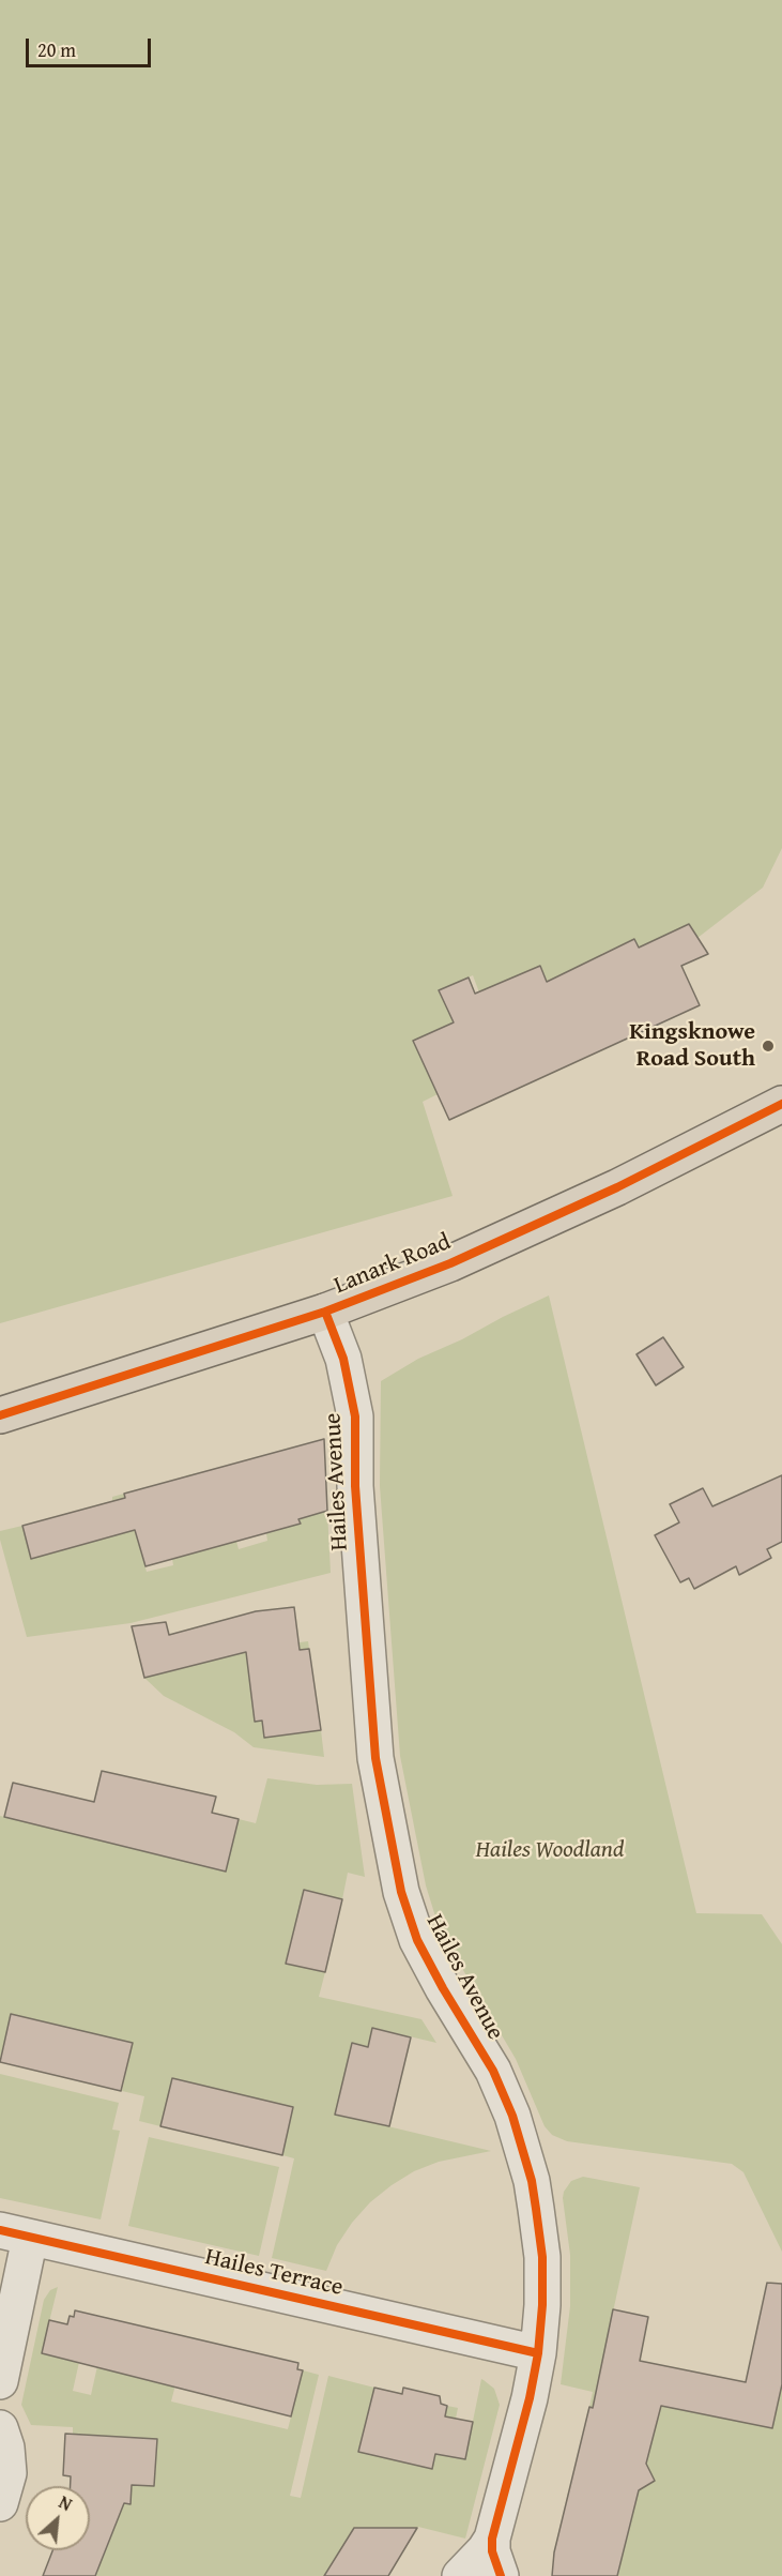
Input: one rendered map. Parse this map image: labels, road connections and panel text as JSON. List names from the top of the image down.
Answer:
{
  "streets": {
    "main road": ["Lanark Road"],
    "street": ["Hailes Avenue", "Hailes Terrace"]
  },
  "crossings": [
    ["Lanark Road", "Hailes Avenue"],
    ["Hailes Avenue", "Hailes Terrace"]
  ],
  "parks": ["Hailes Woodland"],
  "places": ["Kingsknowe Road South"],
  "scale_bar": "20 m",
  "north": "top right"
}
